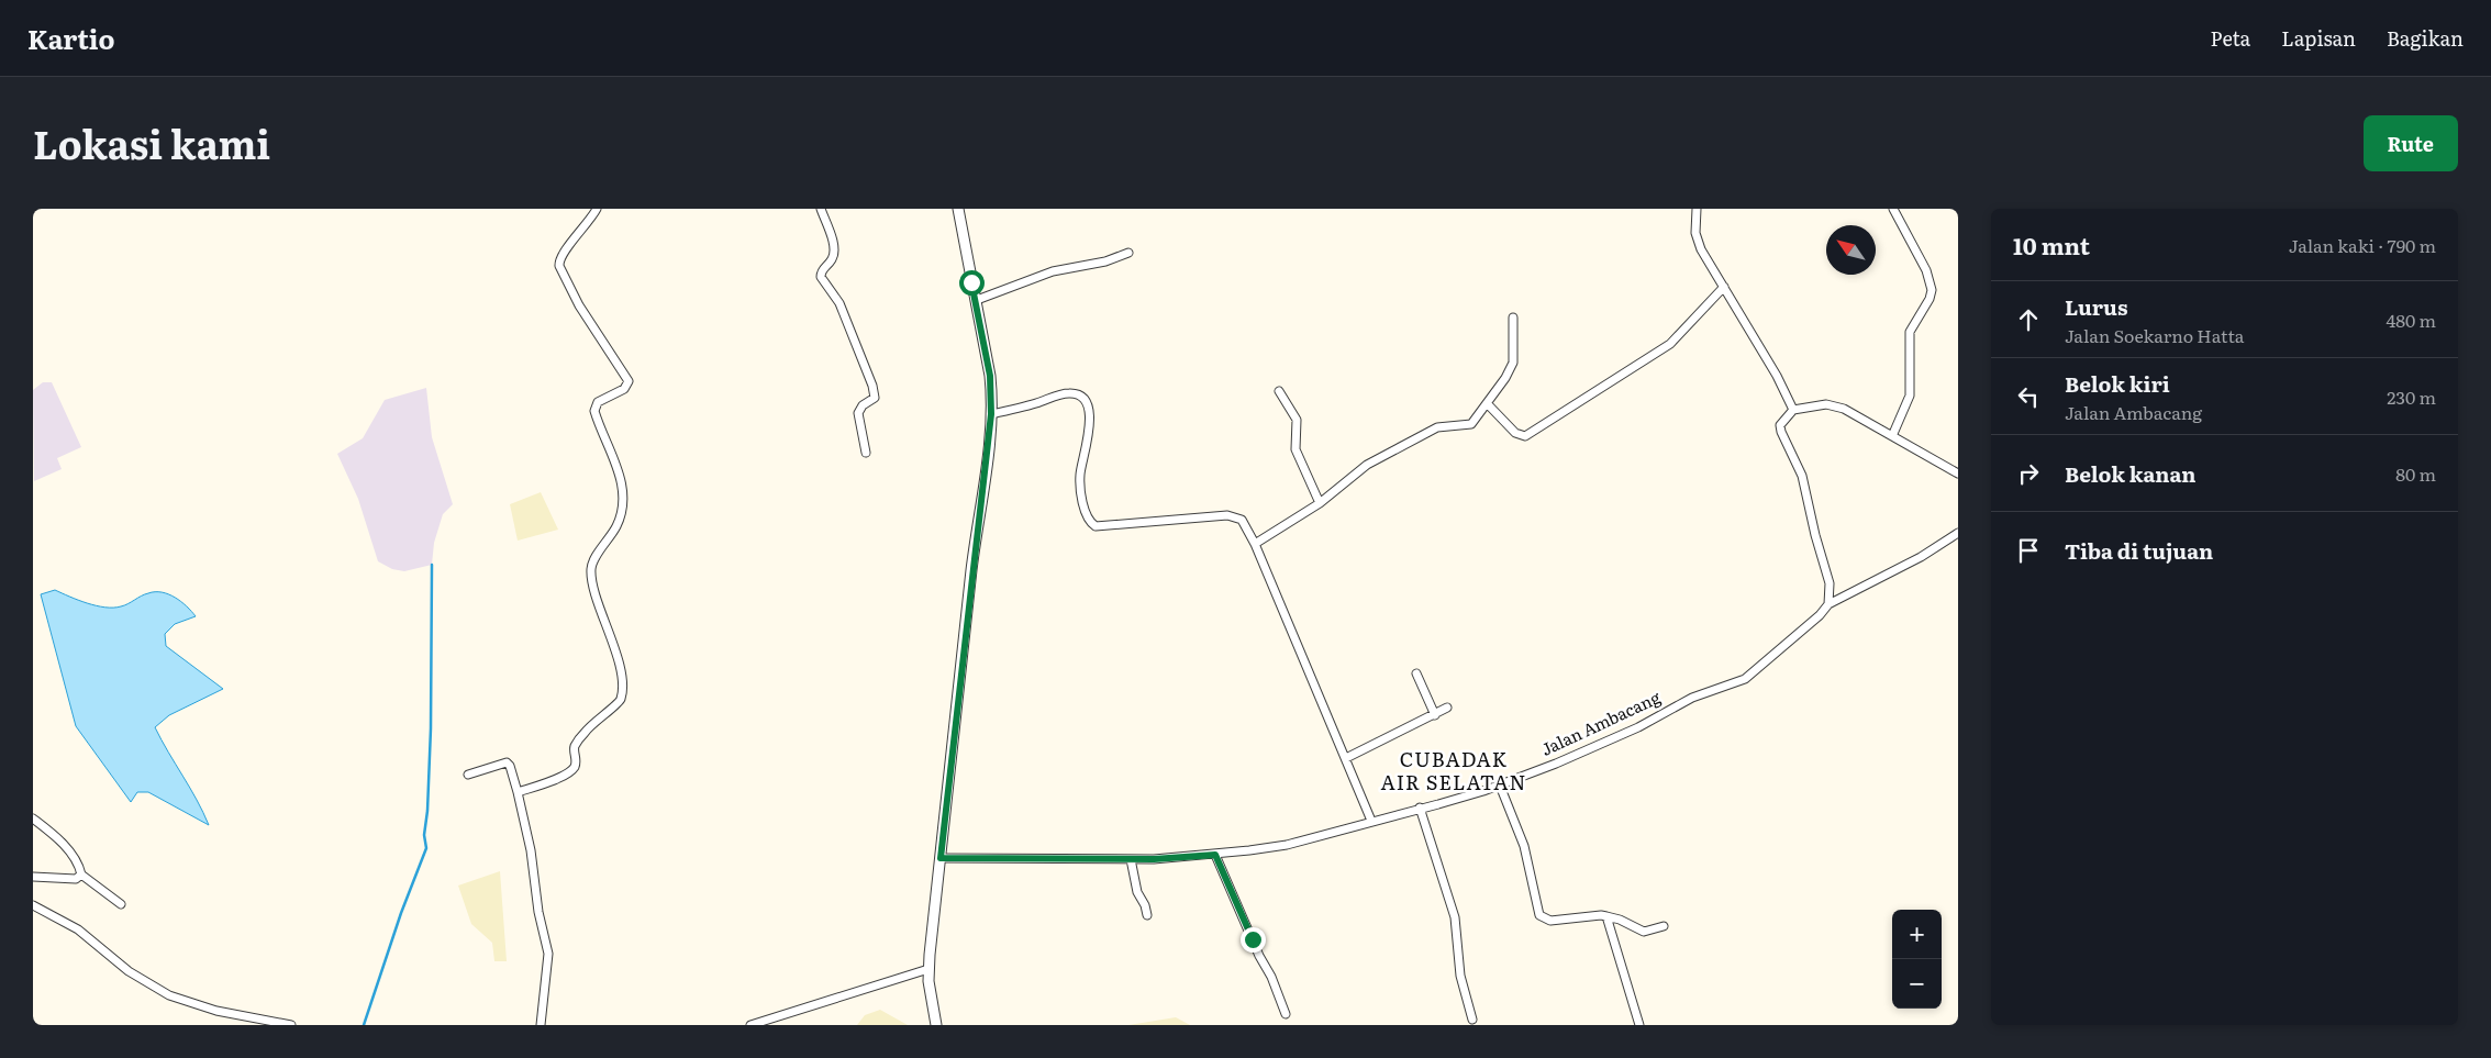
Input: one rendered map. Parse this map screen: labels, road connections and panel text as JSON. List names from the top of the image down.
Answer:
{
  "streets": {
    "street": ["Jalan Ambacang"]
  },
  "districts": ["CUBADAK AIR SELATAN"],
  "north": "top left",
  "page": {
    "header": "Kartio",
    "nav": ["Peta", "Lapisan", "Bagikan"],
    "title": "Lokasi kami",
    "buttons": "Rute",
    "heading": ["10 mnt", "Jalan kaki · 790 m"],
    "list": [
      ["Lurus", "Jalan Soekarno Hatta", "480 m"],
      ["Belok kiri", "Jalan Ambacang", "230 m"],
      ["Belok kanan", "80 m"],
      "Tiba di tujuan"
    ],
    "map_buttons": ["+", "−"]
  }
}
